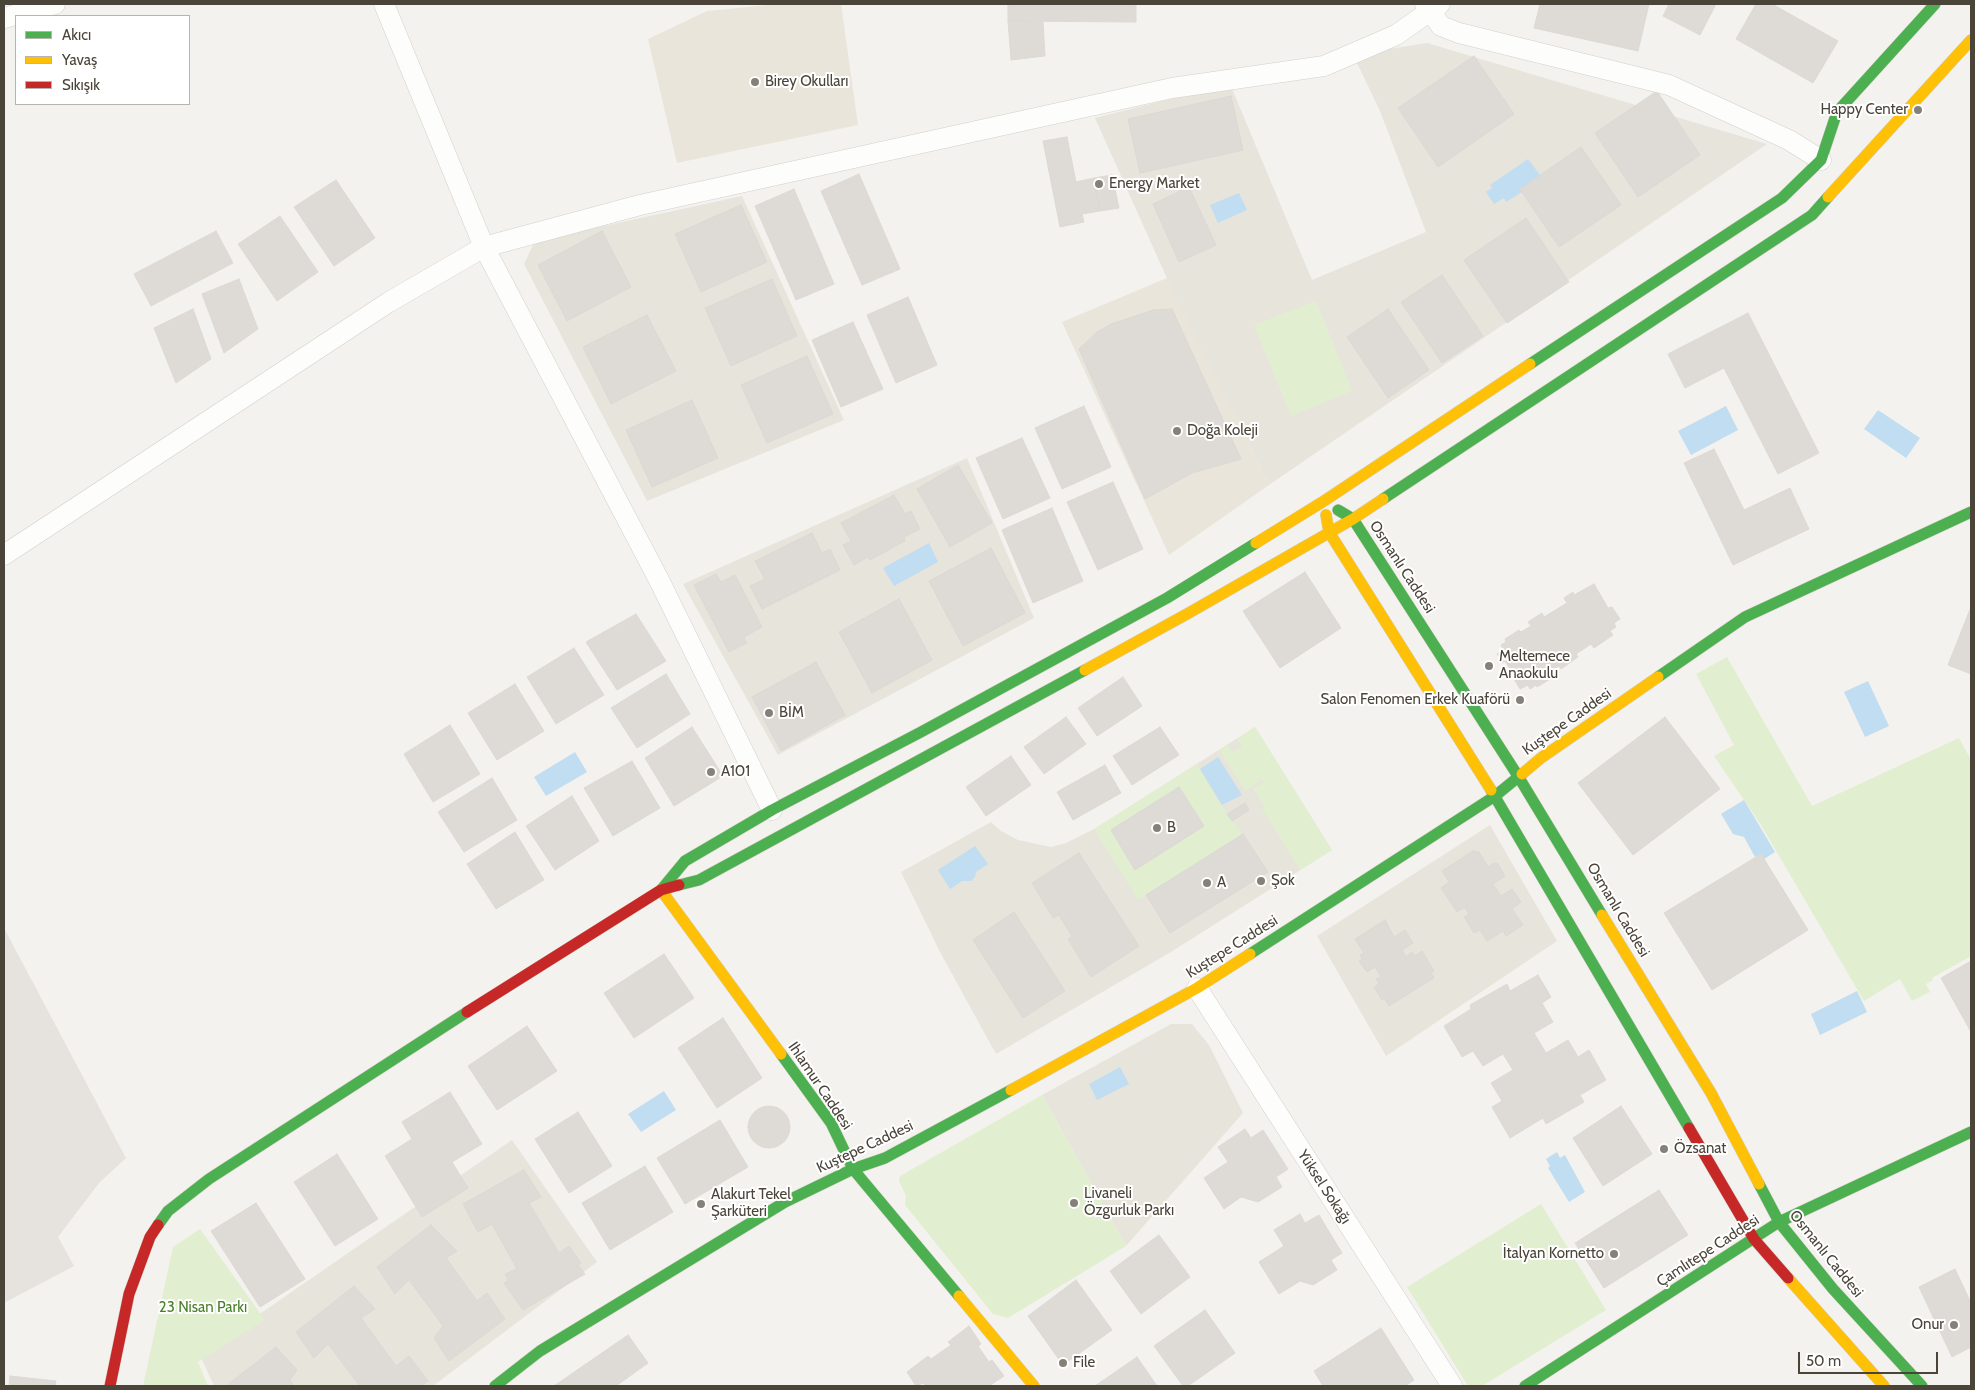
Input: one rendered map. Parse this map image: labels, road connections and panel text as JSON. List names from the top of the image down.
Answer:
{
  "streets": {
    "street": [
      "Osmanlı Caddesi",
      "Kuştepe Caddesi",
      "Ihlamur Caddesi",
      "Yüksel Sokağı",
      "Çamlıtepe Caddesi"
    ]
  },
  "crossings": [
    ["Osmanlı Caddesi", "Kuştepe Caddesi"],
    ["Osmanlı Caddesi", "Çamlıtepe Caddesi"],
    ["Kuştepe Caddesi", "Ihlamur Caddesi"],
    ["Kuştepe Caddesi", "Yüksel Sokağı"]
  ],
  "parks": ["23 Nisan Parkı"],
  "places": [
    "Birey Okulları",
    "Happy Center",
    "Energy Market",
    "Doğa Koleji",
    "Meltemece Anaokulu",
    "Salon Fenomen Erkek Kuaförü",
    "BİM",
    "A101",
    "B",
    "Şok",
    "A",
    "Özsanat",
    "Livaneli Özgurluk Parkı",
    "Alakurt Tekel Şarküteri",
    "İtalyan Kornetto",
    "Onur",
    "File"
  ],
  "legend": ["Akıcı", "Yavaş", "Sıkışık"],
  "scale_bar": "50 m"
}
